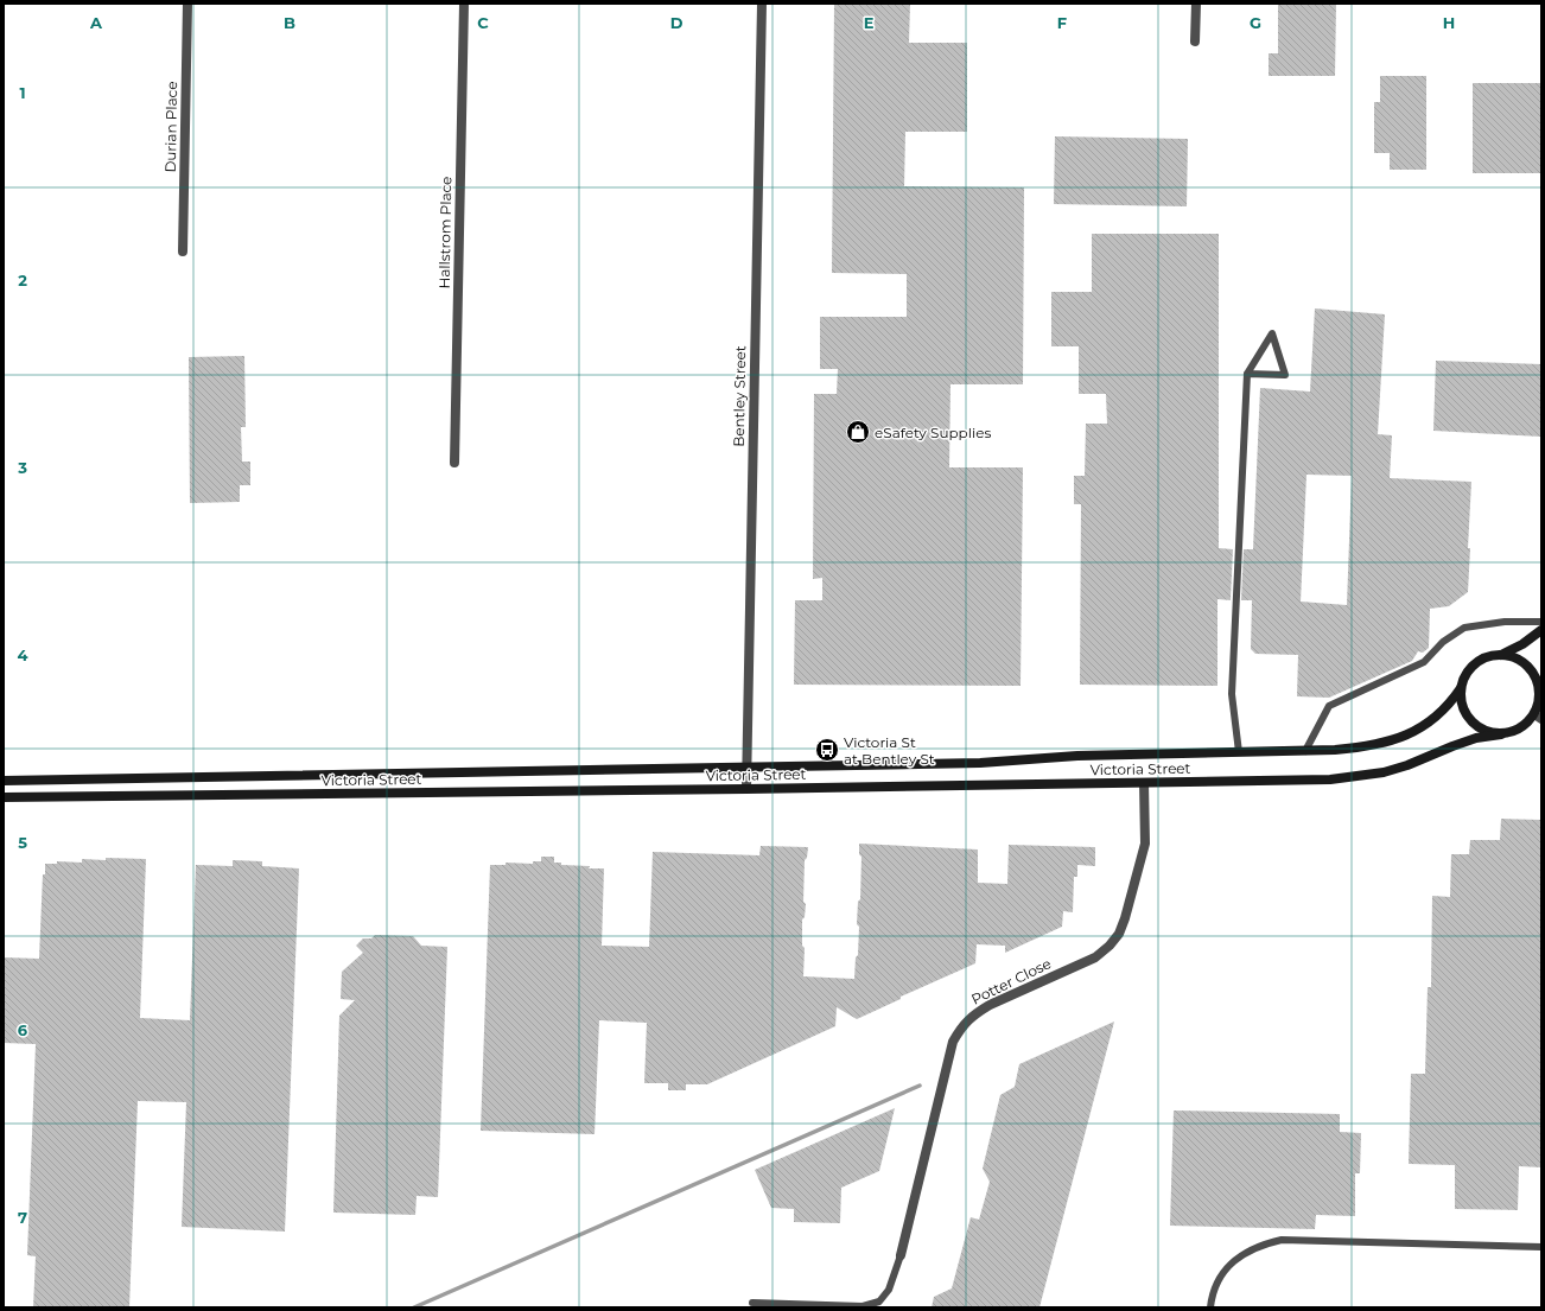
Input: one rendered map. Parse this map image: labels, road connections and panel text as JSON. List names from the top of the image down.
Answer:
{
  "streets": {
    "main road": ["Victoria Street"],
    "street": [
      "Durian Place",
      "Hallstrom Place",
      "Bentley Street",
      "Potter Close"
    ]
  },
  "crossings": [
    ["Bentley Street", "Victoria Street"],
    ["Victoria Street", "Potter Close"]
  ],
  "places": {
    "shop": ["eSafety Supplies"],
    "bus stop": ["Victoria St at Bentley St"]
  },
  "grid": {
    "columns": [
      "A",
      "B",
      "C",
      "D",
      "E",
      "F",
      "G",
      "H"
    ],
    "rows": [
      "1",
      "2",
      "3",
      "4",
      "5",
      "6",
      "7"
    ]
  }
}
